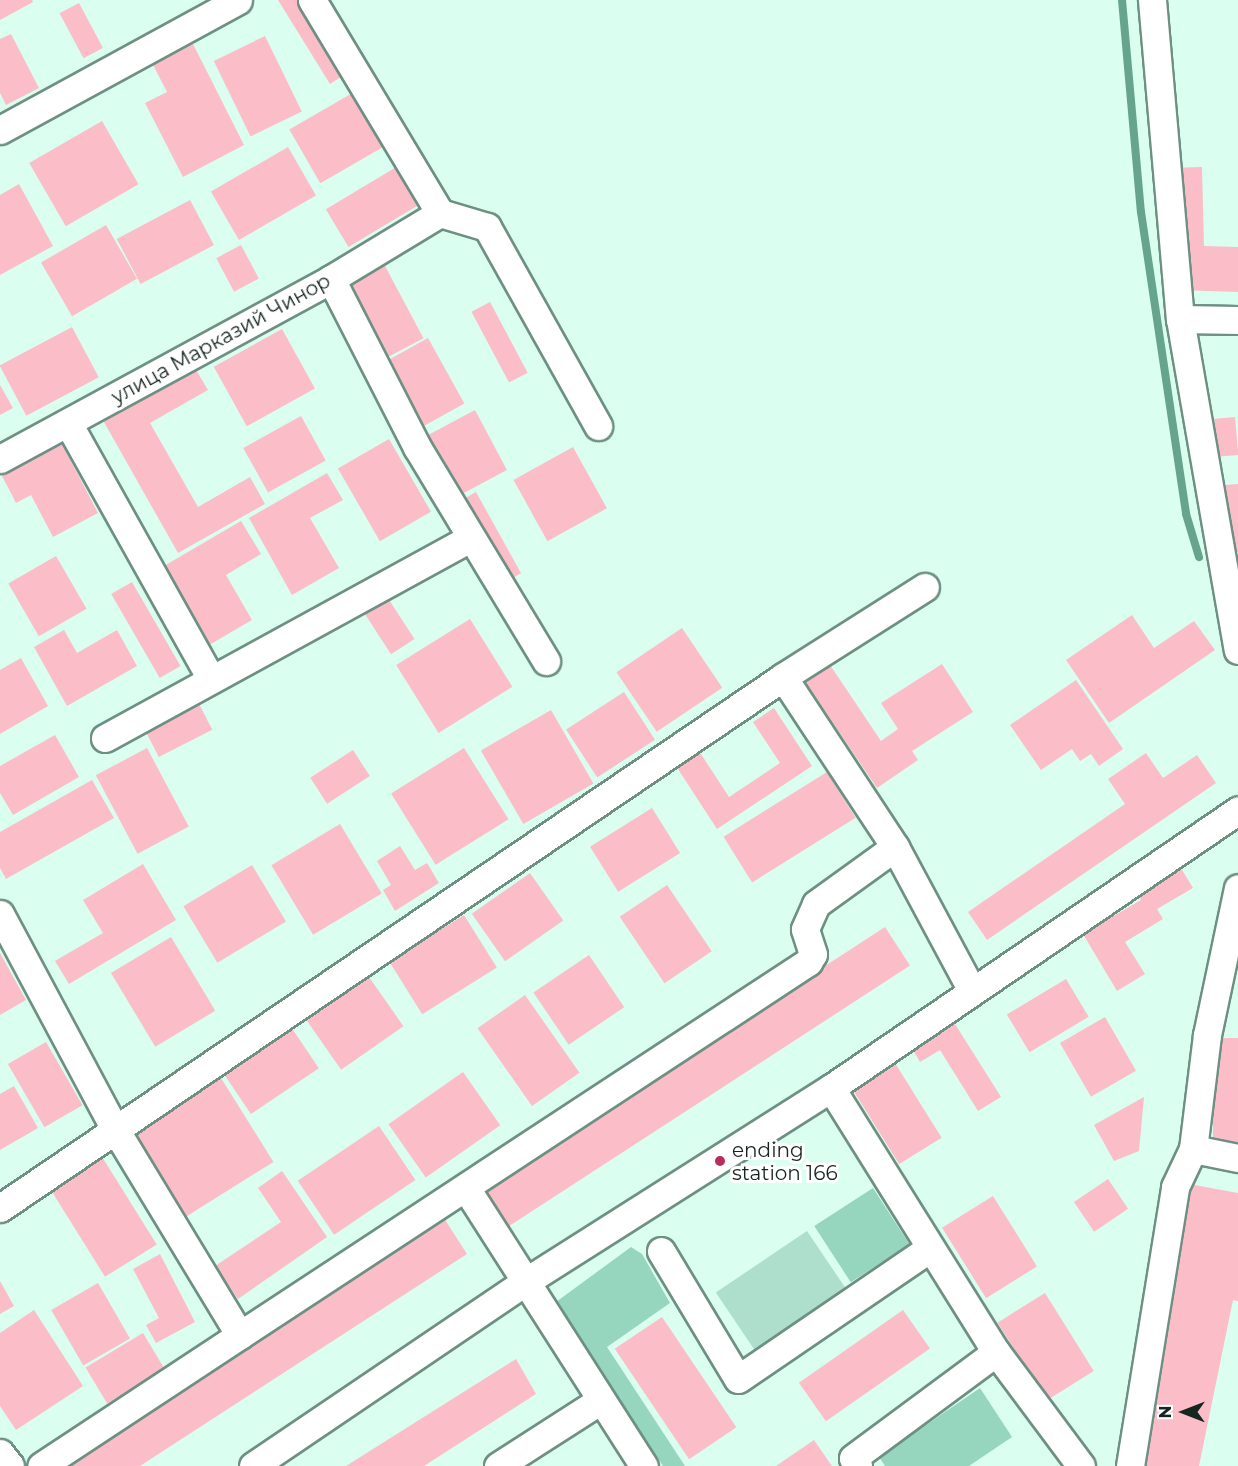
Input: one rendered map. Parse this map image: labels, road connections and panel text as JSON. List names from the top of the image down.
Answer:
{
  "streets": {
    "street": ["улица Марказий Чинор"]
  },
  "places": ["ending station 166"],
  "north": "left"
}
